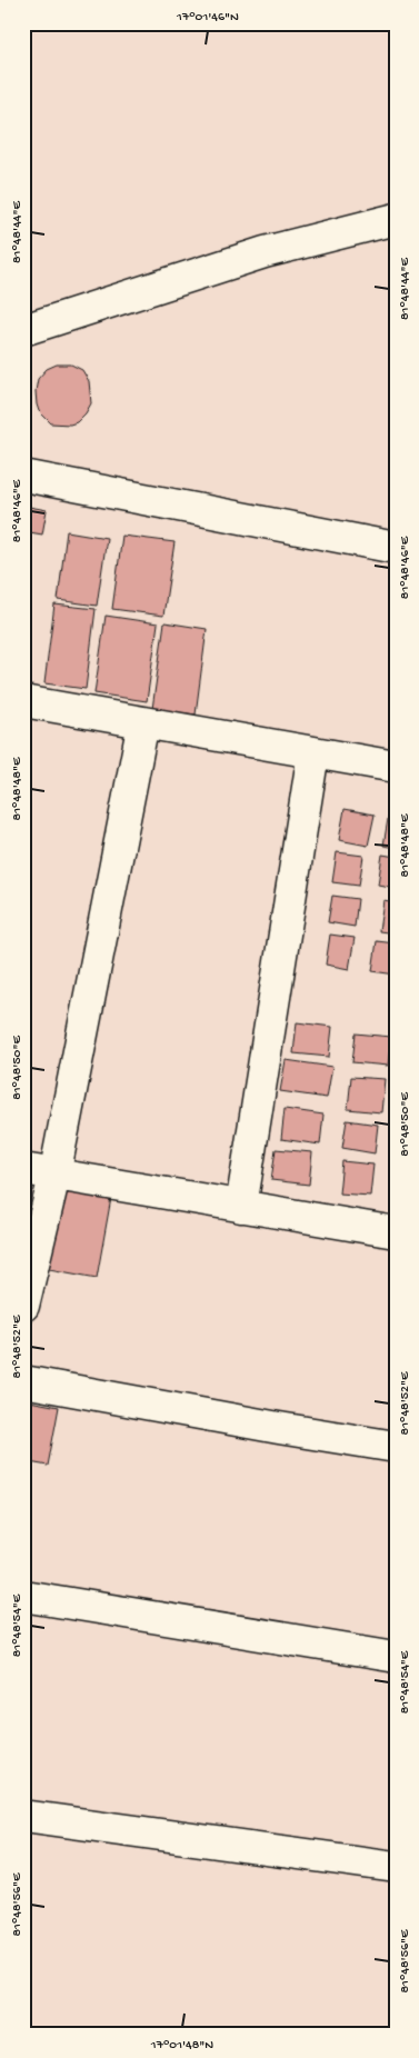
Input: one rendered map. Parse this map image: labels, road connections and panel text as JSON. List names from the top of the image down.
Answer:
{
  "coordinates": [
    "17°01'46\"N",
    "81°48'44\"E",
    "81°48'46\"E",
    "81°48'48\"E",
    "81°48'50\"E",
    "81°48'52\"E",
    "81°48'54\"E",
    "81°48'56\"E",
    "17°01'48\"N"
  ]
}
